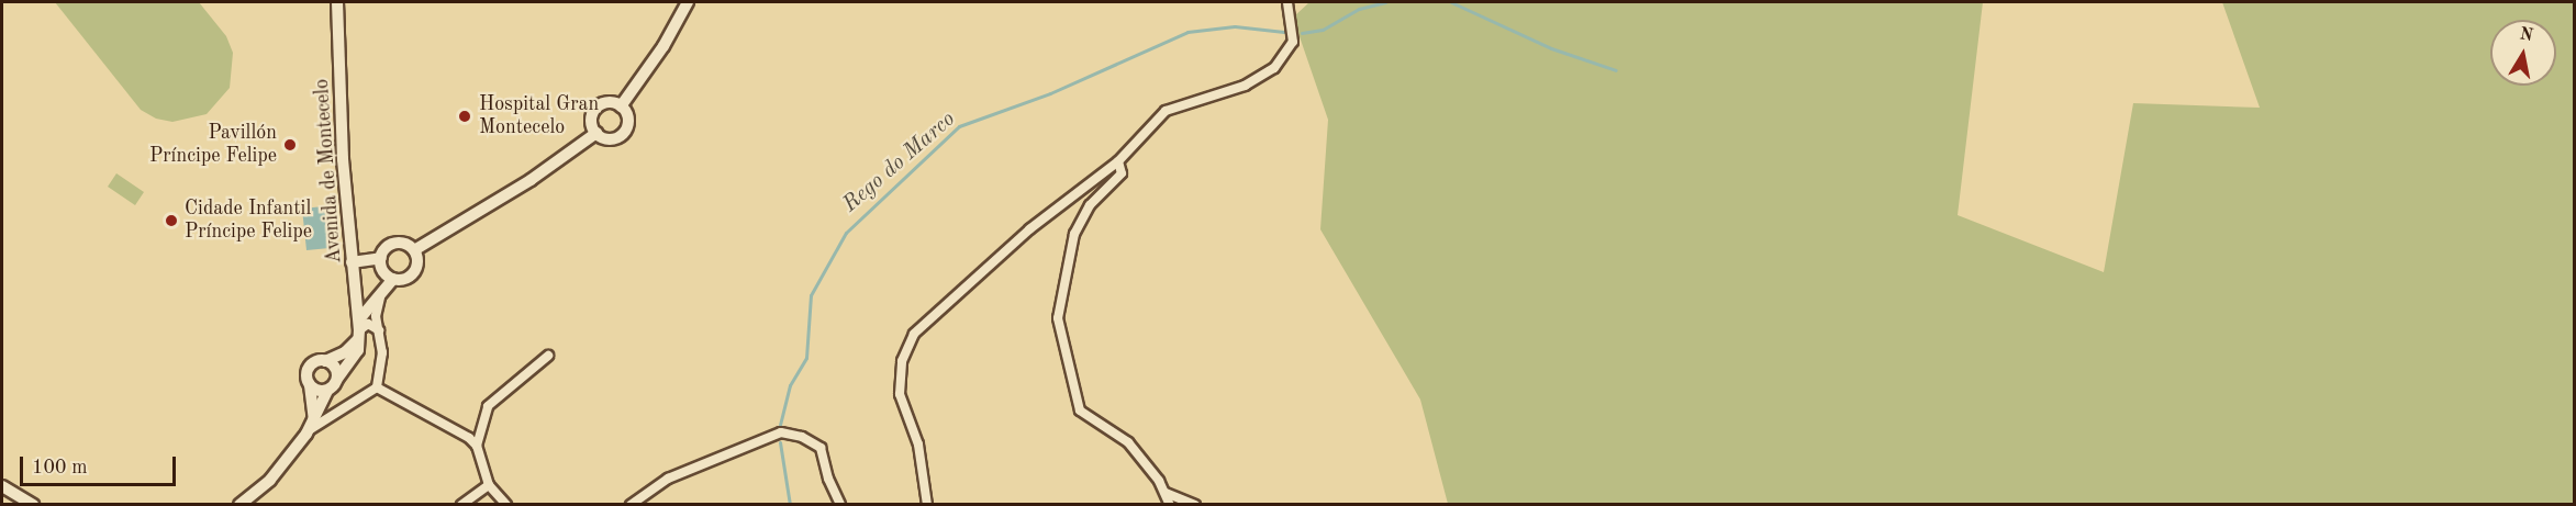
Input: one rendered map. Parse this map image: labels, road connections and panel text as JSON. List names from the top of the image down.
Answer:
{
  "streets": {
    "street": ["Avenida de Montecelo"]
  },
  "water": ["Rego do Marco"],
  "places": ["Hospital Gran Montecelo", "Pavillón Príncipe Felipe", "Cidade Infantil Príncipe Felipe"],
  "scale_bar": "100 m",
  "north": "top"
}
